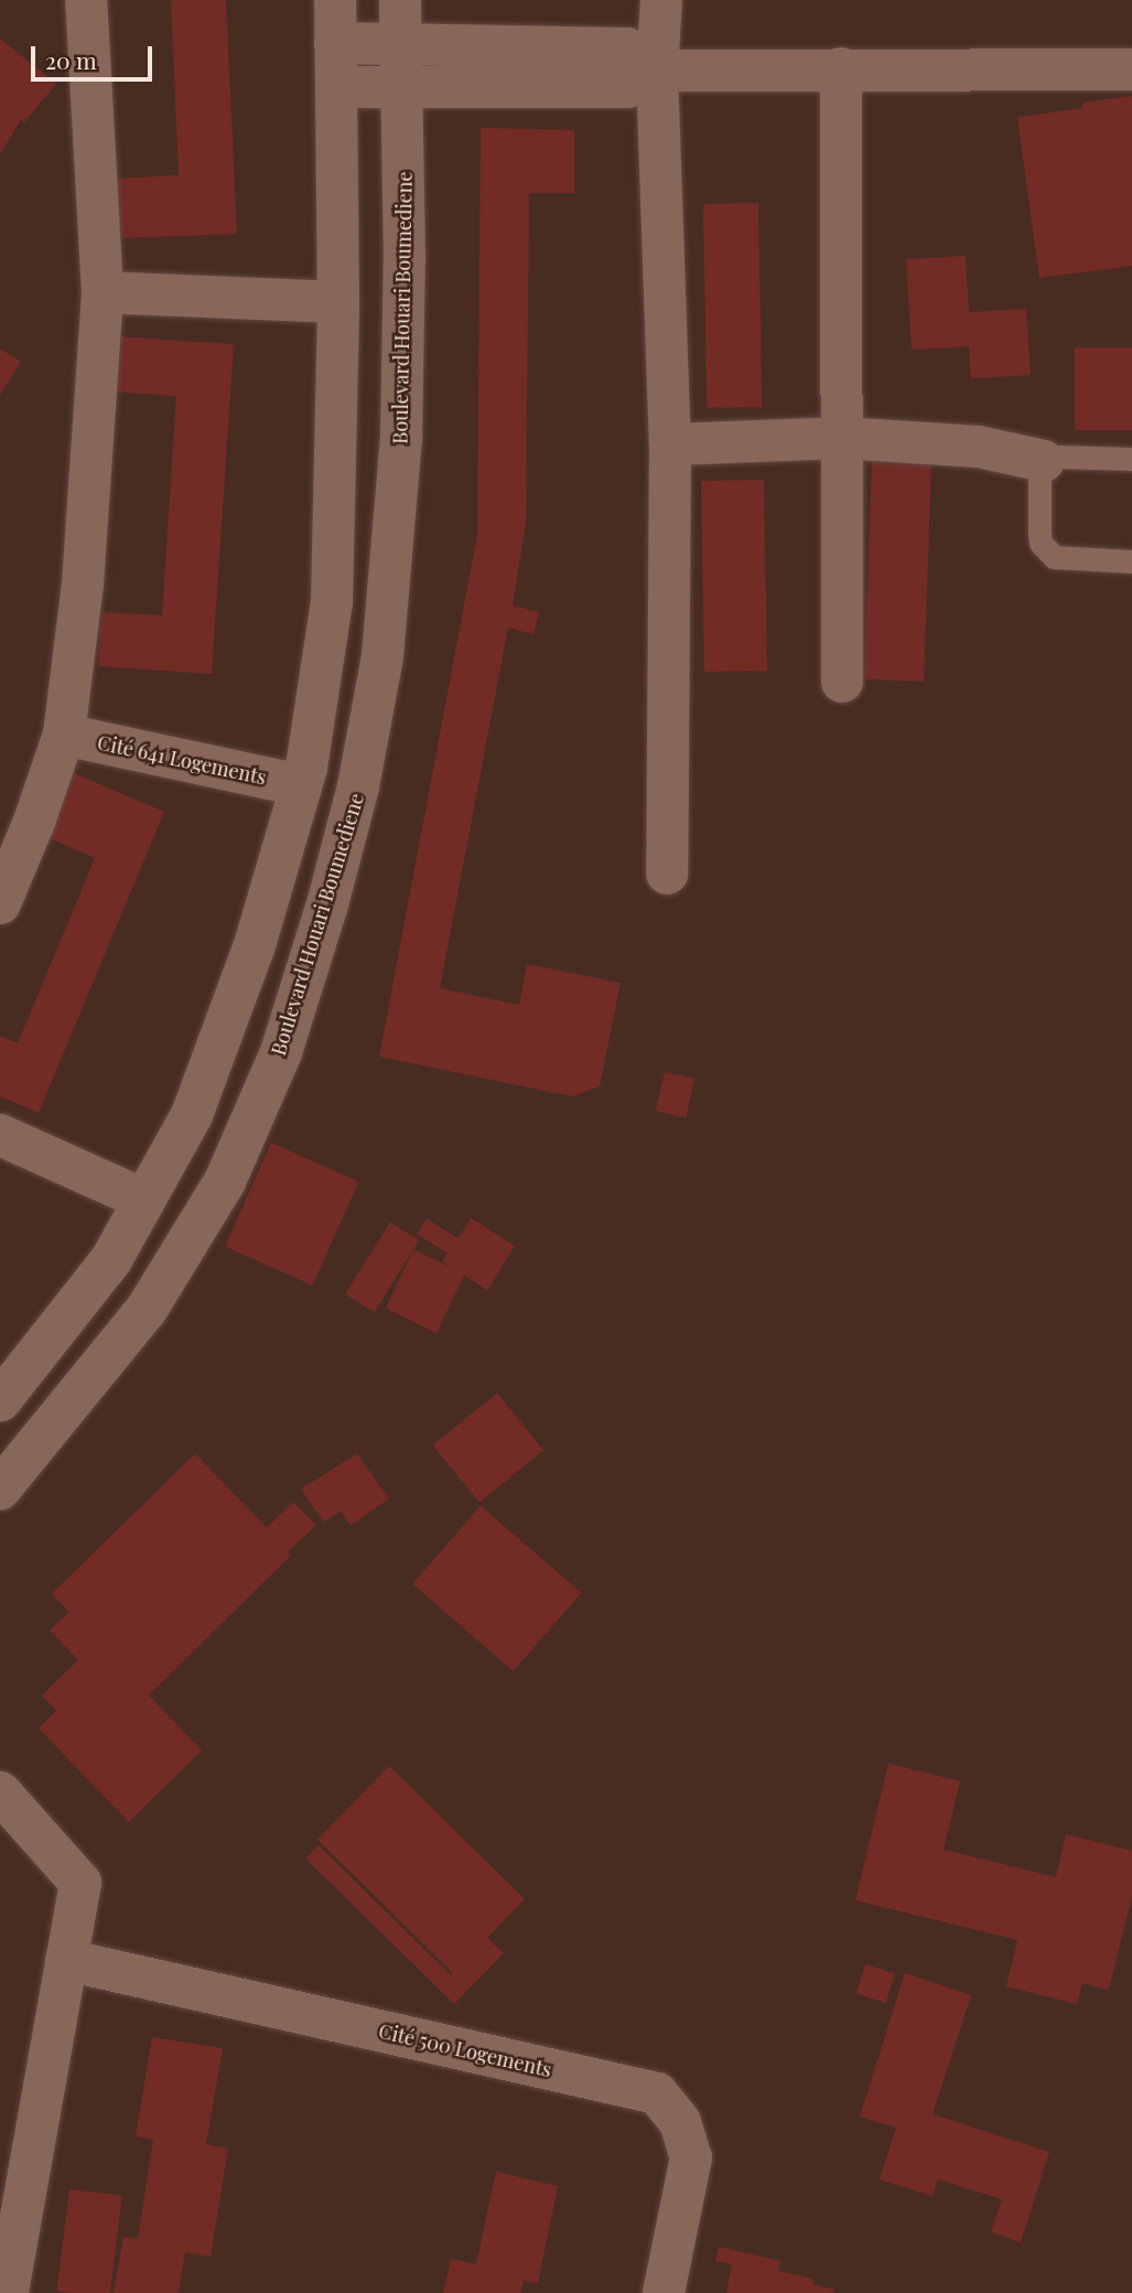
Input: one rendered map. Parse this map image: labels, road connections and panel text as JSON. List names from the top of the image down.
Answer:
{
  "streets": {
    "street": ["Boulevard Houari Boumediene", "Cité 641 Logements", "Cité 500 Logements"]
  },
  "scale_bar": "20 m"
}
